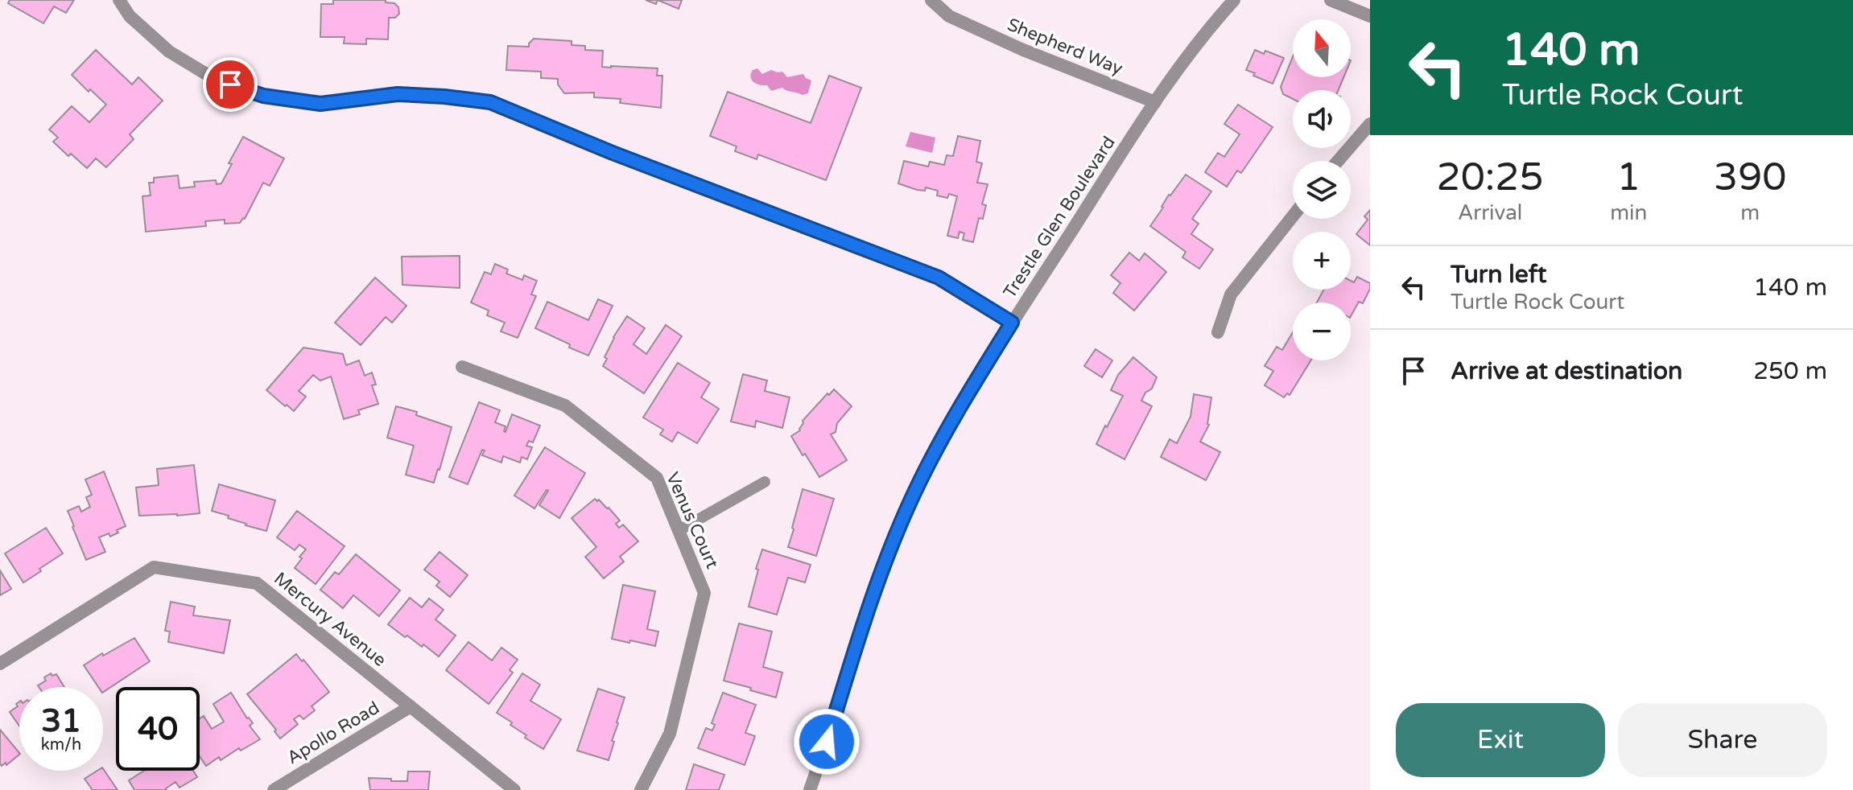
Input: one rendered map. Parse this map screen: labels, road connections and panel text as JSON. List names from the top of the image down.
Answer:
{
  "streets": {
    "street": [
      "Shepherd Way",
      "Trestle Glen Boulevard",
      "Venus Court",
      "Mercury Avenue",
      "Apollo Road"
    ]
  },
  "crossings": [
    ["Shepherd Way", "Trestle Glen Boulevard"],
    ["Mercury Avenue", "Apollo Road"]
  ],
  "north": "top",
  "page": {
    "turn": ["140 m", "Turtle Rock Court"],
    "map_buttons": ["+", "−"],
    "eta": [
      "20:25",
      "Arrival",
      "1",
      "min",
      "390",
      "m"
    ],
    "list": [
      {
        "name": "Turn left",
        "note": "Turtle Rock Court",
        "value": "140 m"
      },
      {
        "name": "Arrive at destination",
        "value": "250 m"
      }
    ],
    "speed": "31 km/h",
    "limit": "40",
    "buttons": ["Exit", "Share"]
  }
}
